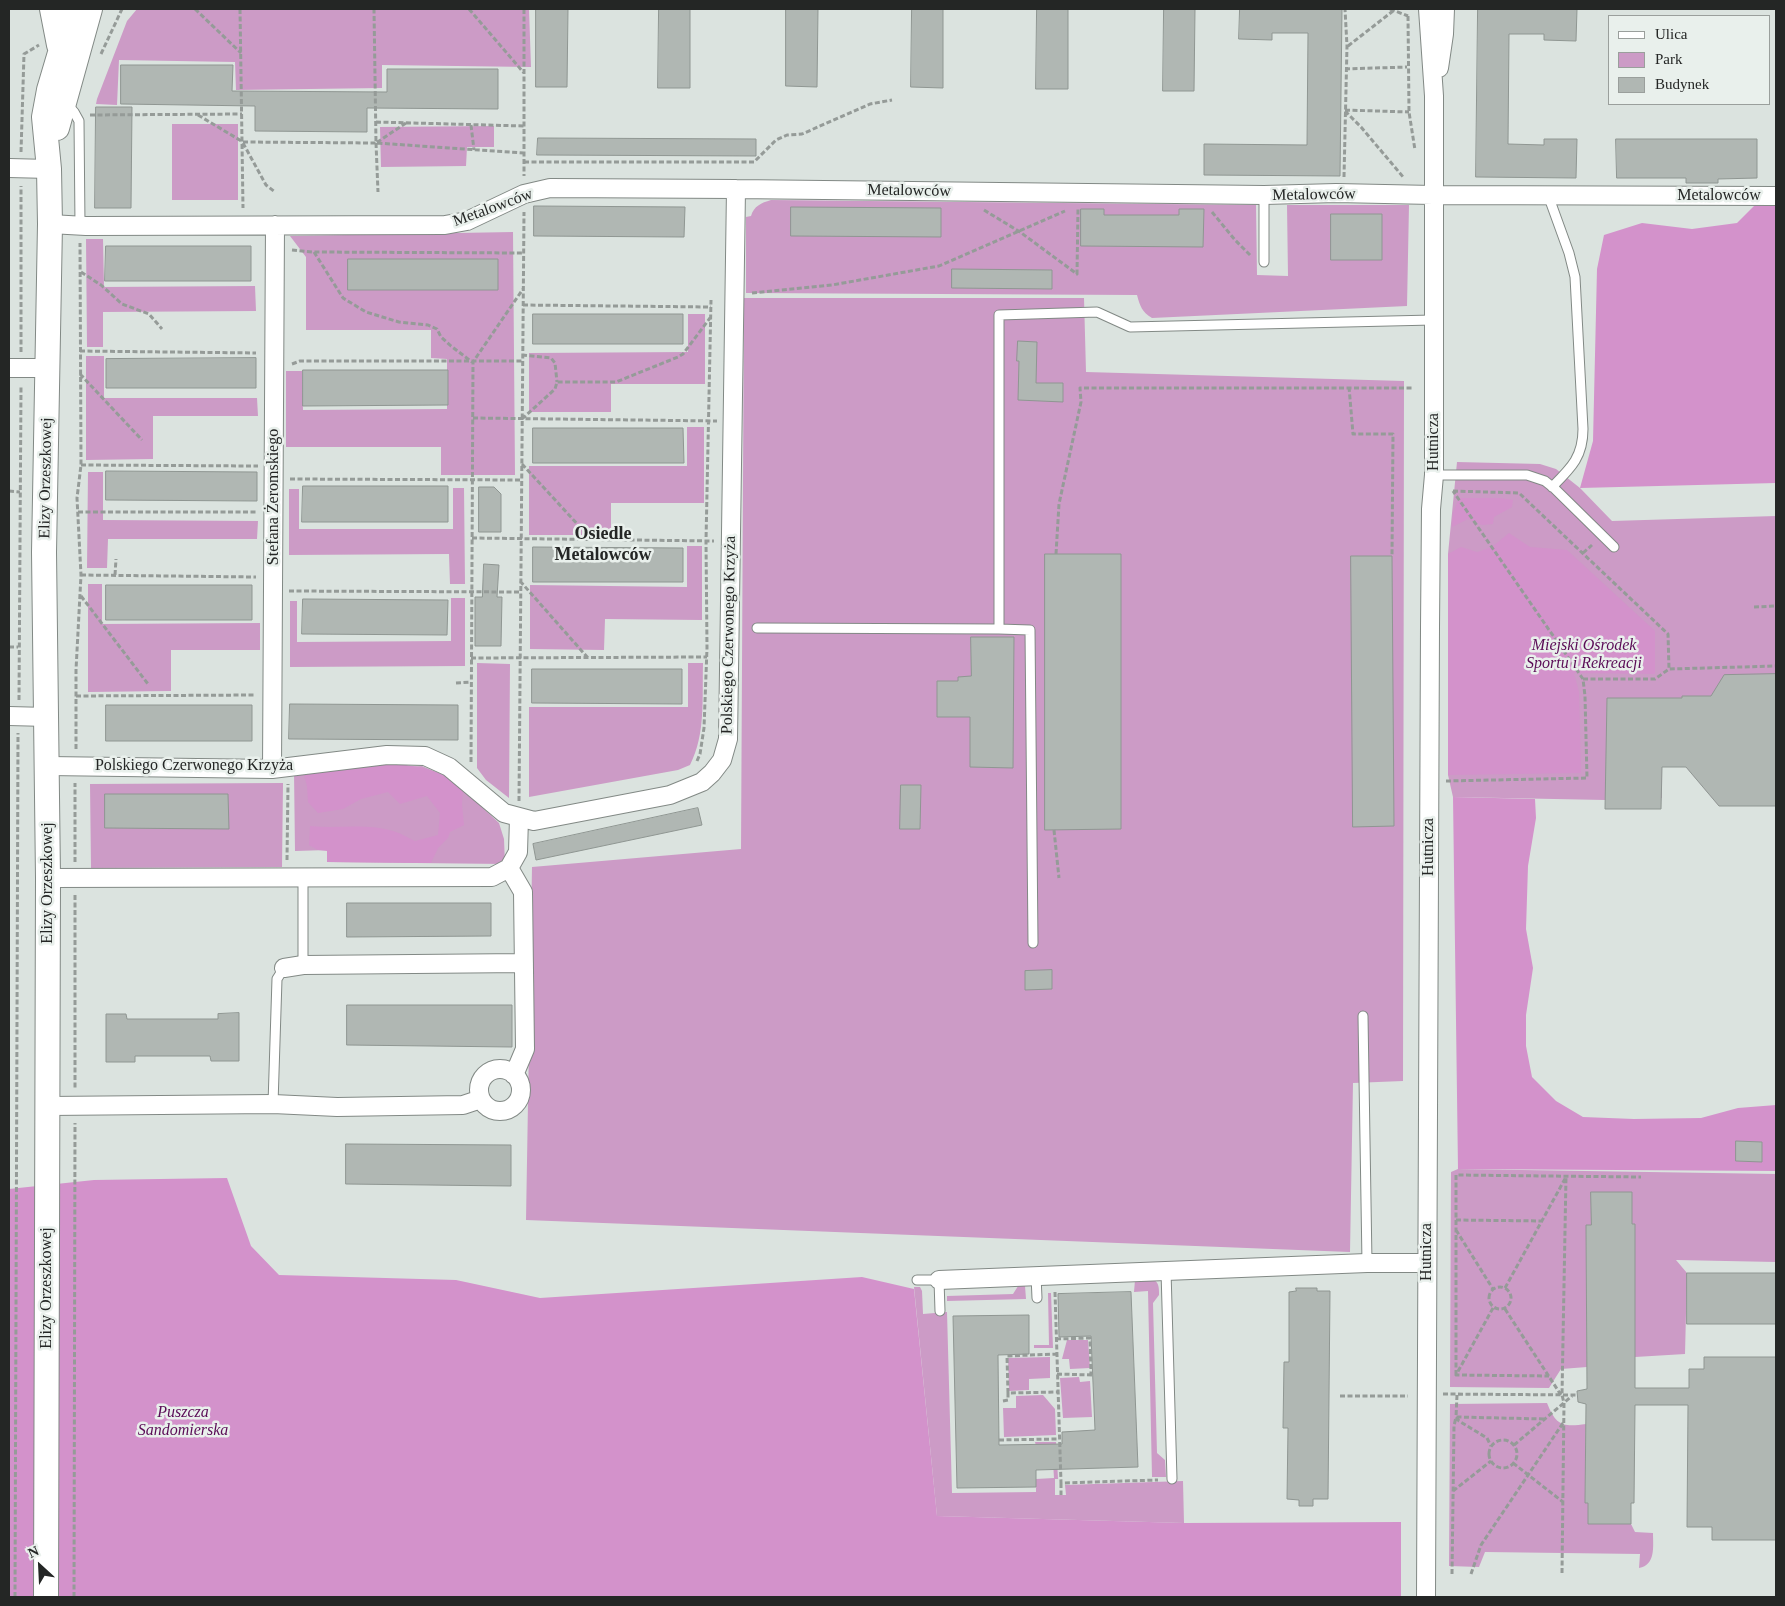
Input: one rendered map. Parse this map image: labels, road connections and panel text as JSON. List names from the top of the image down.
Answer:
{
  "streets": {
    "street": [
      "Metalowców",
      "Hutnicza",
      "Elizy Orzeszkowej",
      "Stefana Żeromskiego",
      "Polskiego Czerwonego Krzyża"
    ]
  },
  "crossings": [
    ["Metalowców", "Hutnicza"],
    ["Metalowców", "Elizy Orzeszkowej"],
    ["Metalowców", "Stefana Żeromskiego"],
    ["Metalowców", "Polskiego Czerwonego Krzyża"],
    ["Elizy Orzeszkowej", "Polskiego Czerwonego Krzyża"],
    ["Stefana Żeromskiego", "Polskiego Czerwonego Krzyża"]
  ],
  "districts": ["Osiedle Metalowców"],
  "parks": ["Miejski Ośrodek Sportu i Rekreacji", "Puszcza Sandomierska"],
  "legend": ["Ulica", "Park", "Budynek"],
  "north": "top left"
}
